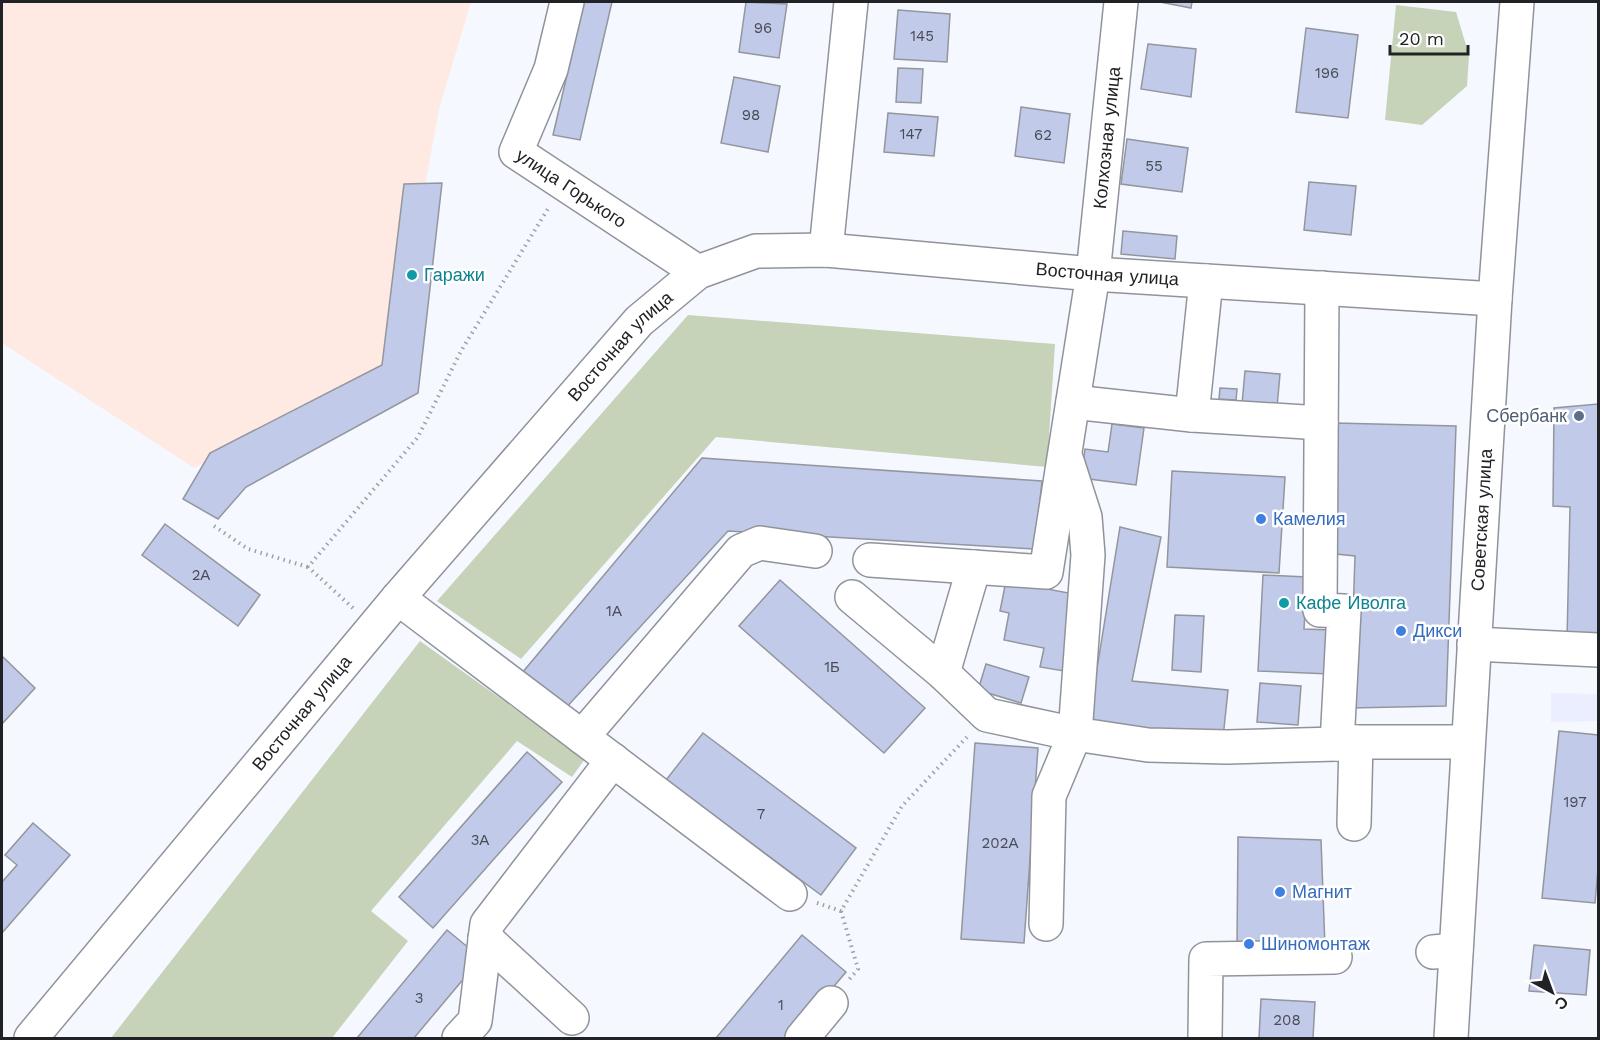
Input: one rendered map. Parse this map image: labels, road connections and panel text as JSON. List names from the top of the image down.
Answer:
{
  "streets": {
    "main road": [
      "Колхозная улица",
      "улица Горького",
      "Восточная улица",
      "Советская улица"
    ]
  },
  "crossings": [
    ["Колхозная улица", "Восточная улица"],
    ["улица Горького", "Восточная улица"],
    ["Восточная улица", "Советская улица"]
  ],
  "places": [
    "Гаражи",
    "Сбербанк",
    "Камелия",
    "Кафе Иволга",
    "Дикси",
    "Магнит",
    "Шиномонтаж"
  ],
  "house_numbers": [
    "96",
    "145",
    "196",
    "98",
    "147",
    "62",
    "55",
    "2А",
    "1А",
    "1Б",
    "197",
    "7",
    "3А",
    "202А",
    "3",
    "1",
    "208"
  ],
  "scale_bar": "20 m",
  "north": "bottom right"
}
